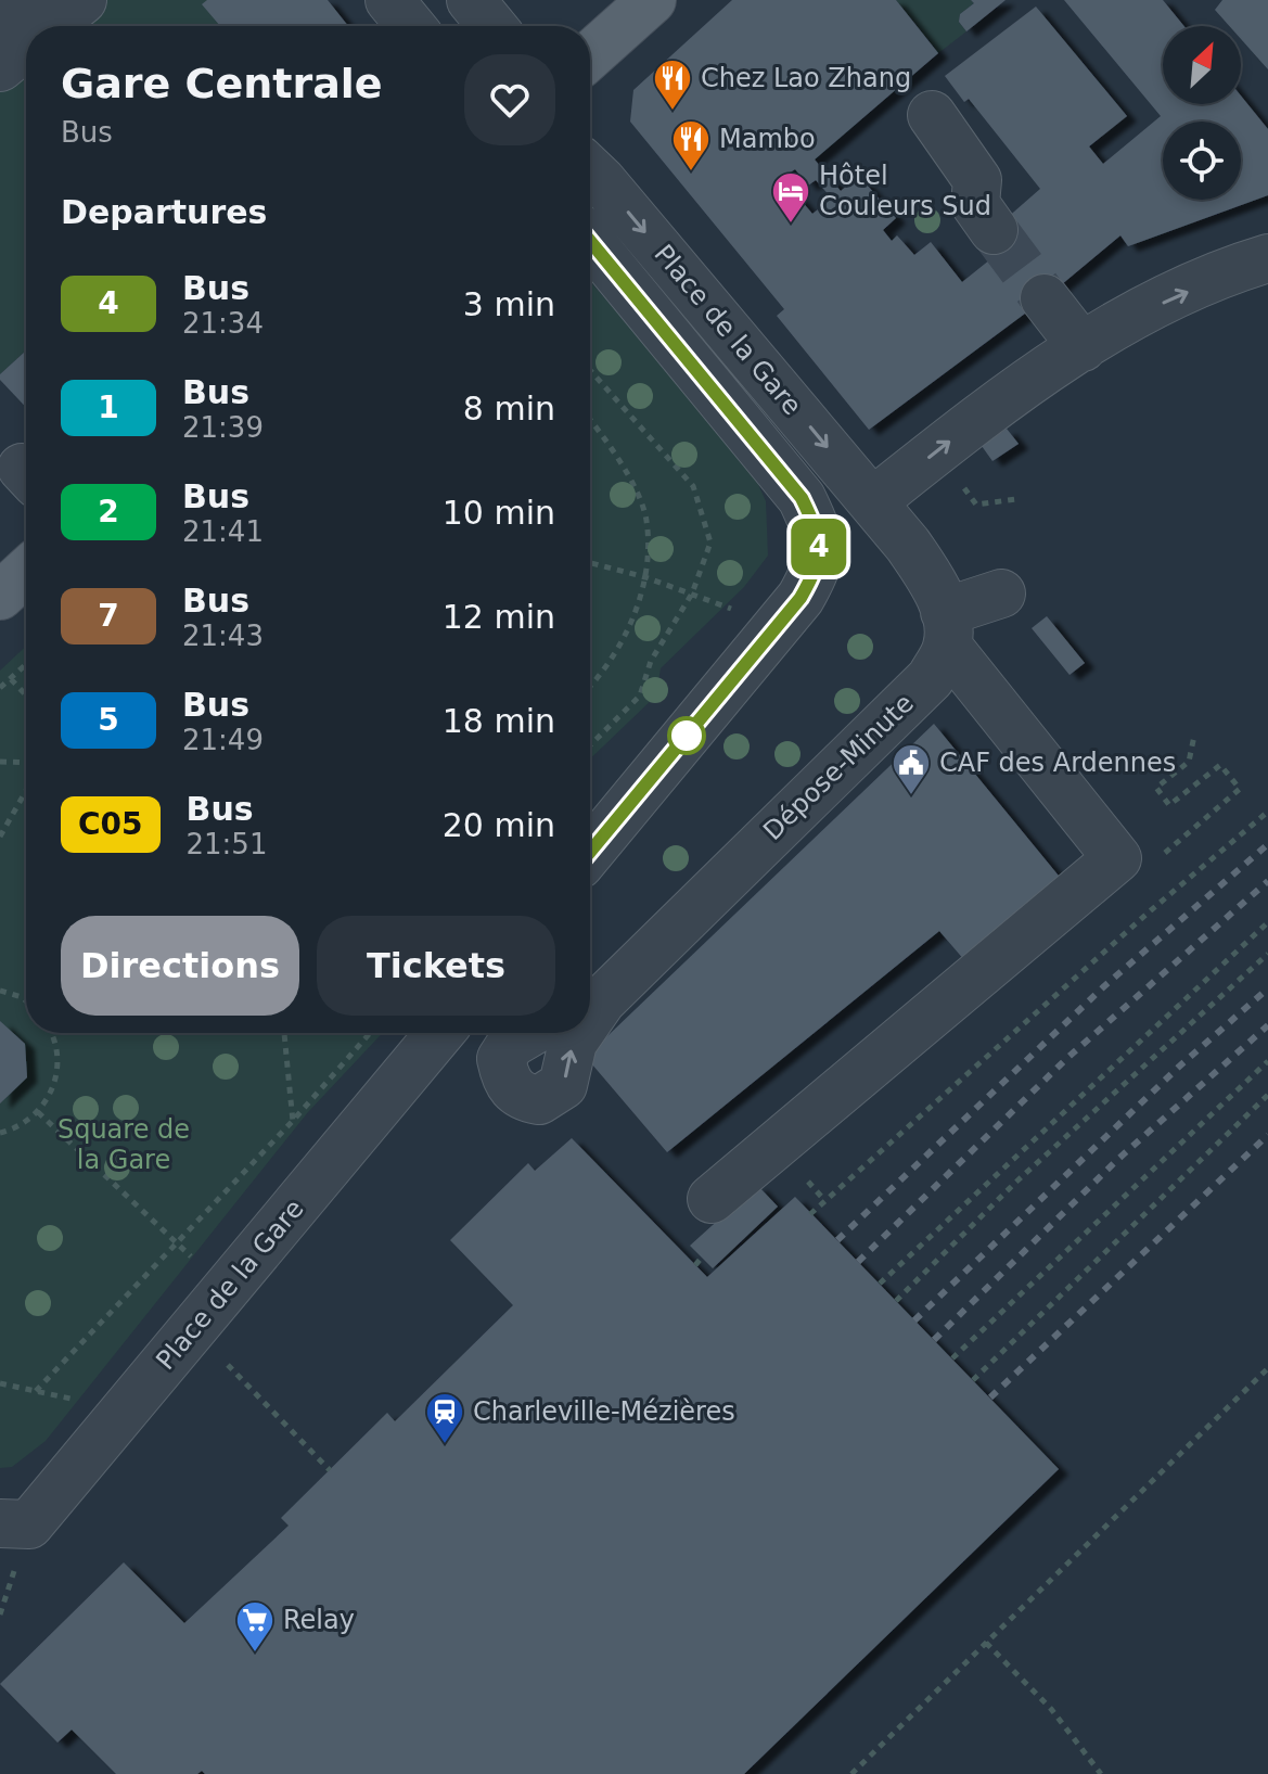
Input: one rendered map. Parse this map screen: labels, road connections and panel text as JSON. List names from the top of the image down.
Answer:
{
  "streets": {
    "street": ["Place de la Gare", "Dépose-Minute"]
  },
  "parks": ["Square de la Gare"],
  "places": {
    "restaurant": ["Chez Lao Zhang", "Mambo"],
    "hotel": ["Hôtel Couleurs Sud"],
    "public building": ["CAF des Ardennes"],
    "station": ["Charleville-Mézières"],
    "supermarket": ["Relay"]
  },
  "lines": ["bus line 4"],
  "north": "top right",
  "page": {
    "on_map": "4",
    "heading": [
      ["Gare Centrale", "Bus"],
      "Departures"
    ],
    "list": [
      {
        "mark": "4",
        "name": "Bus",
        "note": "21:34",
        "value": "3 min"
      },
      {
        "mark": "1",
        "name": "Bus",
        "note": "21:39",
        "value": "8 min"
      },
      {
        "mark": "2",
        "name": "Bus",
        "note": "21:41",
        "value": "10 min"
      },
      {
        "mark": "7",
        "name": "Bus",
        "note": "21:43",
        "value": "12 min"
      },
      {
        "mark": "5",
        "name": "Bus",
        "note": "21:49",
        "value": "18 min"
      },
      {
        "mark": "C05",
        "name": "Bus",
        "note": "21:51",
        "value": "20 min"
      }
    ],
    "buttons": ["Directions", "Tickets"]
  }
}
